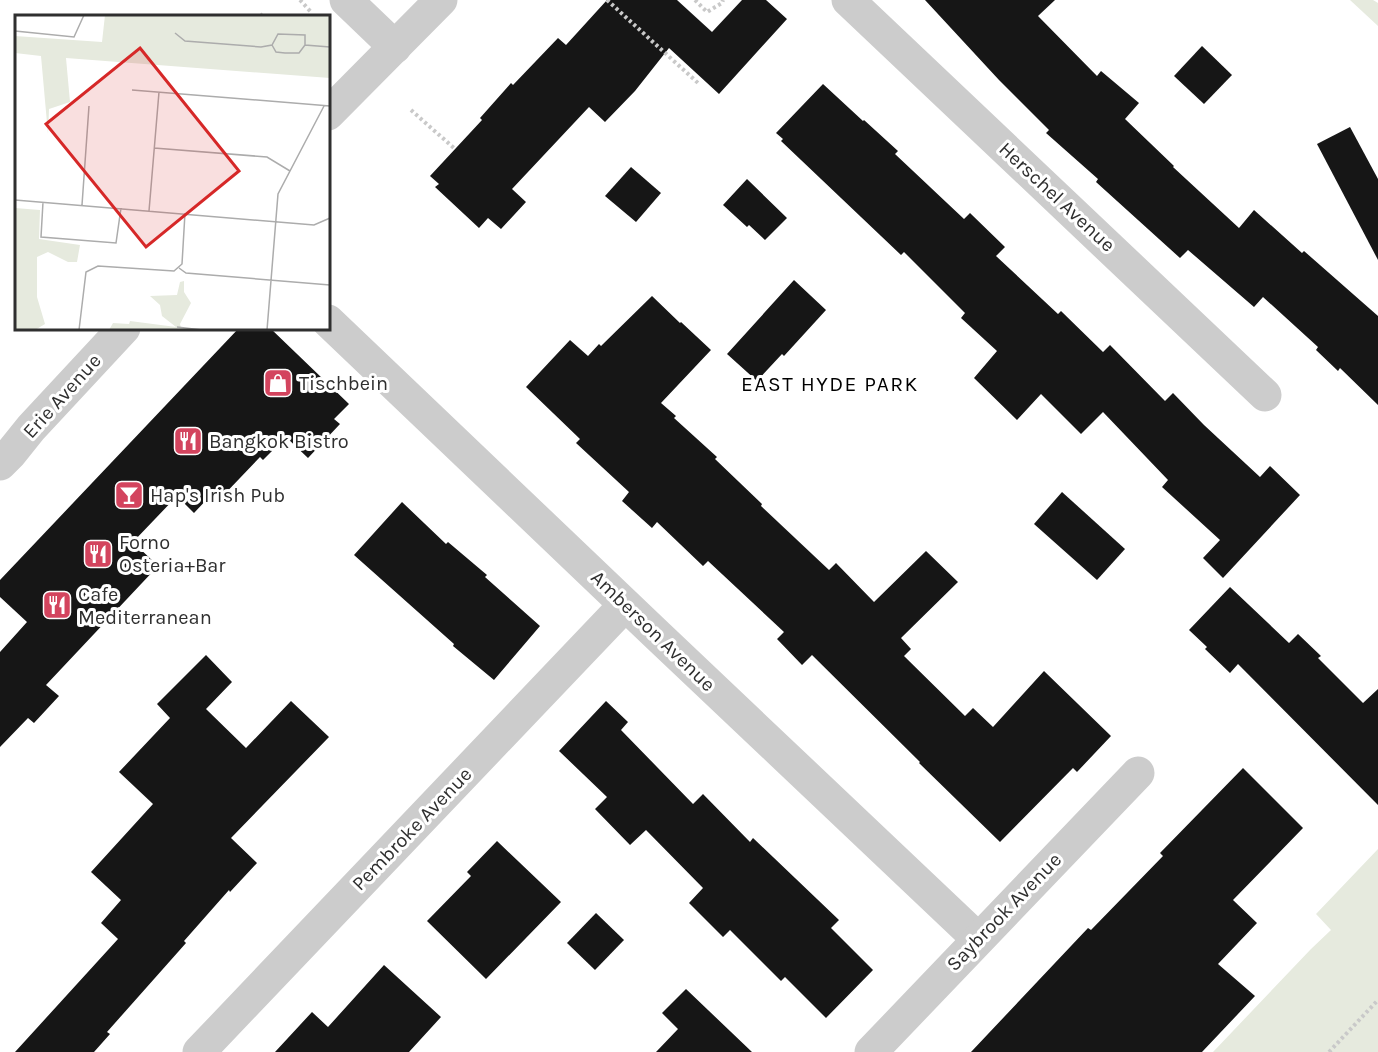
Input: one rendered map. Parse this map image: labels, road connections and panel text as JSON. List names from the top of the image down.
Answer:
{
  "streets": {
    "street": [
      "Herschel Avenue",
      "Erie Avenue",
      "Amberson Avenue",
      "Pembroke Avenue",
      "Saybrook Avenue"
    ]
  },
  "crossings": [
    ["Amberson Avenue", "Pembroke Avenue"],
    ["Amberson Avenue", "Saybrook Avenue"]
  ],
  "districts": ["EAST HYDE PARK"],
  "places": {
    "shop": ["Tischbein"],
    "restaurant": ["Bangkok Bistro", "Forno Osteria+Bar", "Cafe Mediterranean"],
    "bar": ["Hap's Irish Pub"]
  }
}
